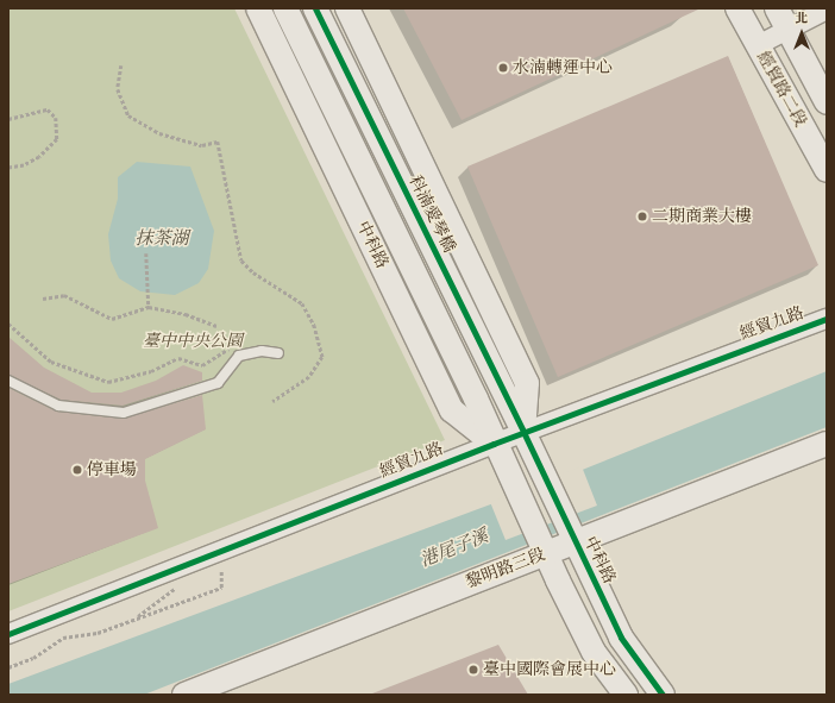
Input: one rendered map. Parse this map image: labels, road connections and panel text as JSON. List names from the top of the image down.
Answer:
{
  "streets": {
    "street": [
      "經貿路二段",
      "科湳愛琴橋",
      "中科路",
      "經貿九路",
      "黎明路三段"
    ]
  },
  "crossings": [
    ["科湳愛琴橋", "中科路"],
    ["科湳愛琴橋", "經貿九路"],
    ["中科路", "經貿九路"],
    ["中科路", "黎明路三段"]
  ],
  "water": ["抹茶湖", "港尾子溪"],
  "parks": ["臺中中央公園"],
  "places": [
    "水湳轉運中心",
    "二期商業大樓",
    "停車場",
    "臺中國際會展中心"
  ],
  "north": "top"
}
